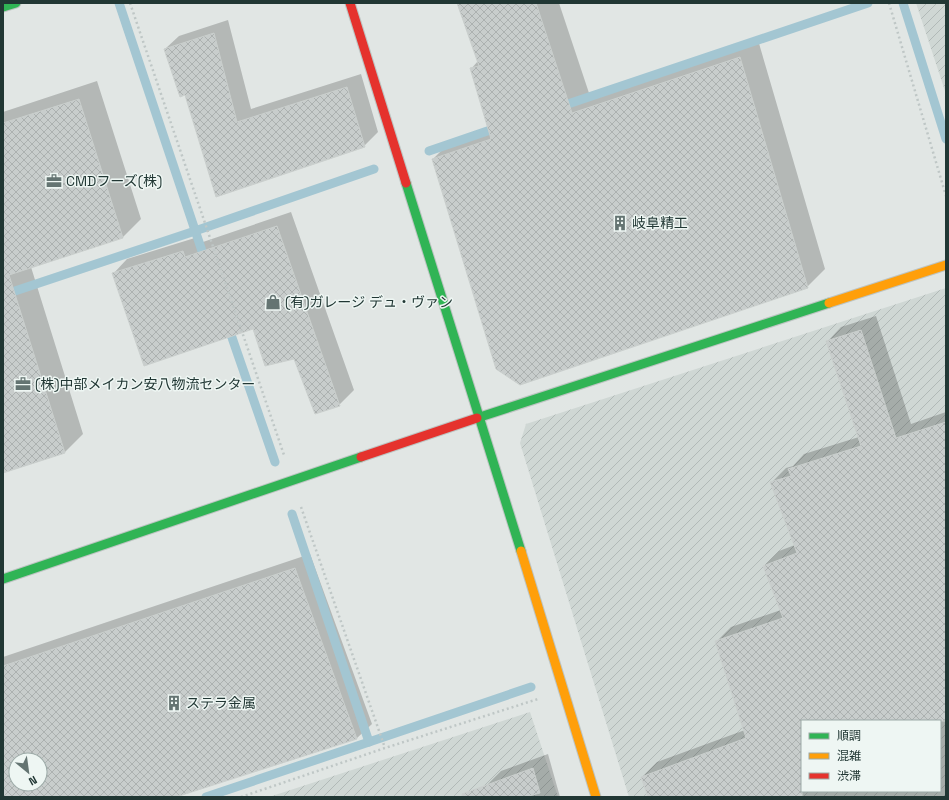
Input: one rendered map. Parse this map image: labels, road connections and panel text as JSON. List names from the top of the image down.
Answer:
{
  "places": {
    "office": ["CMDフーズ(株)", "(株)中部メイカン安八物流センター"],
    "building": ["岐阜精工", "ステラ金属"],
    "shop": ["(有)ガレージ デュ・ヴァン"]
  },
  "legend": ["順調", "混雑", "渋滞"],
  "north": "bottom right"
}
